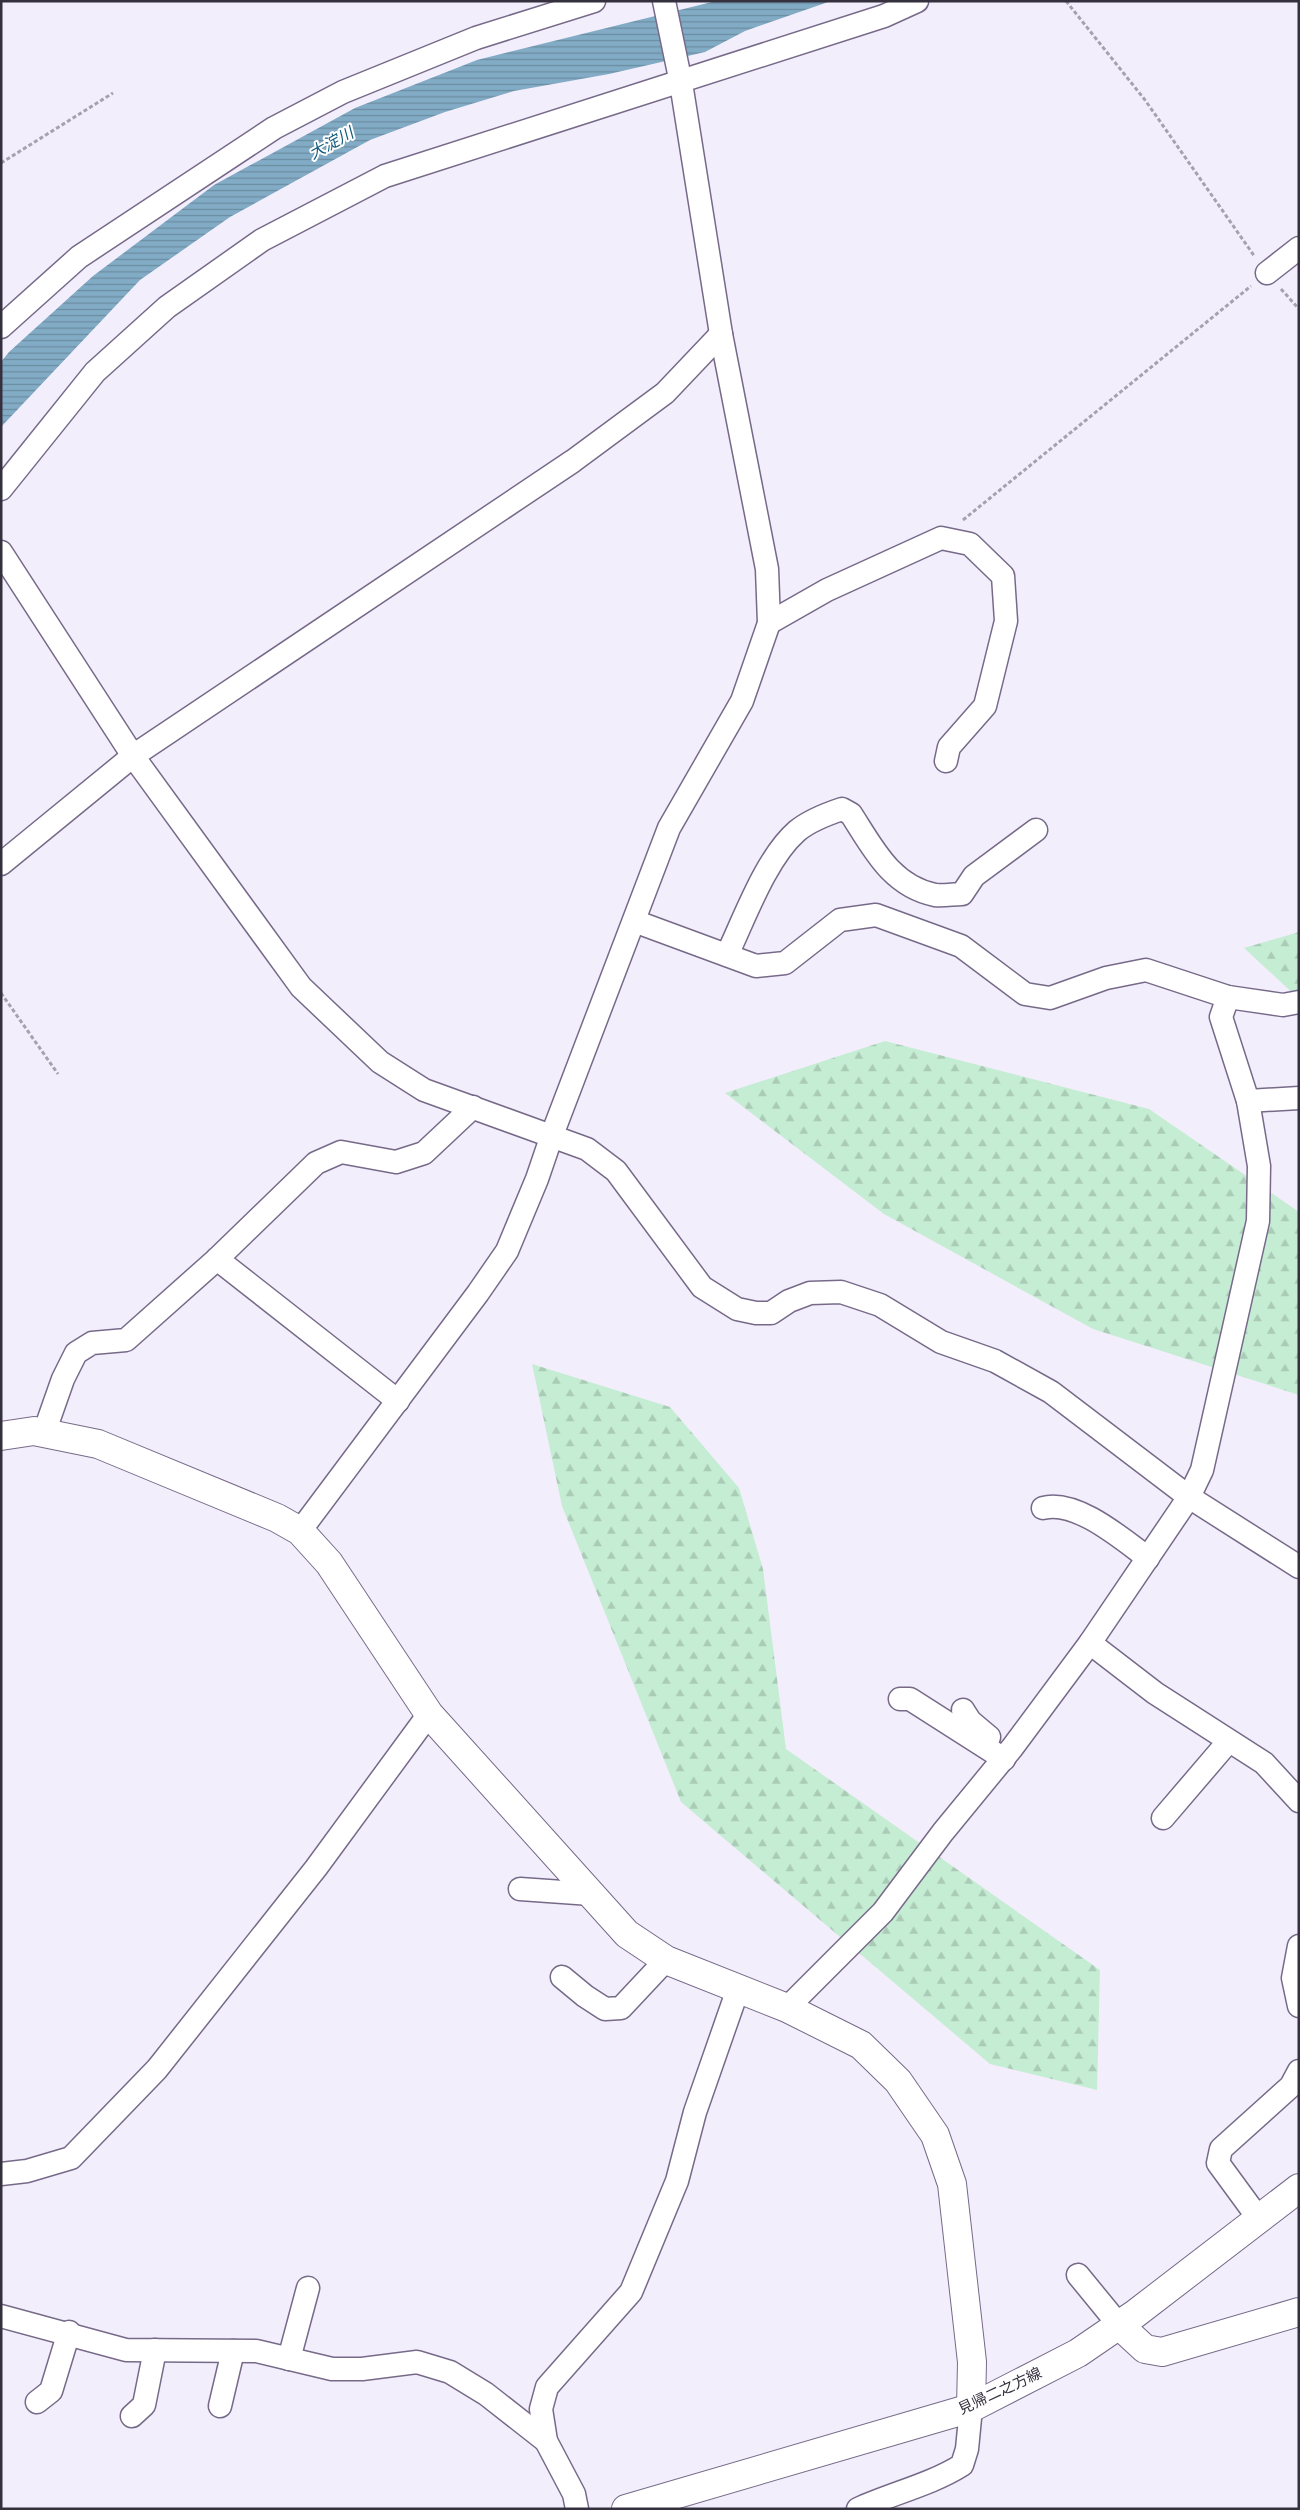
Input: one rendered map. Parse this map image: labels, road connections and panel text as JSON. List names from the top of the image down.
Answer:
{
  "streets": {
    "street": ["見帰二之方線"]
  },
  "water": ["大淀川"]
}
